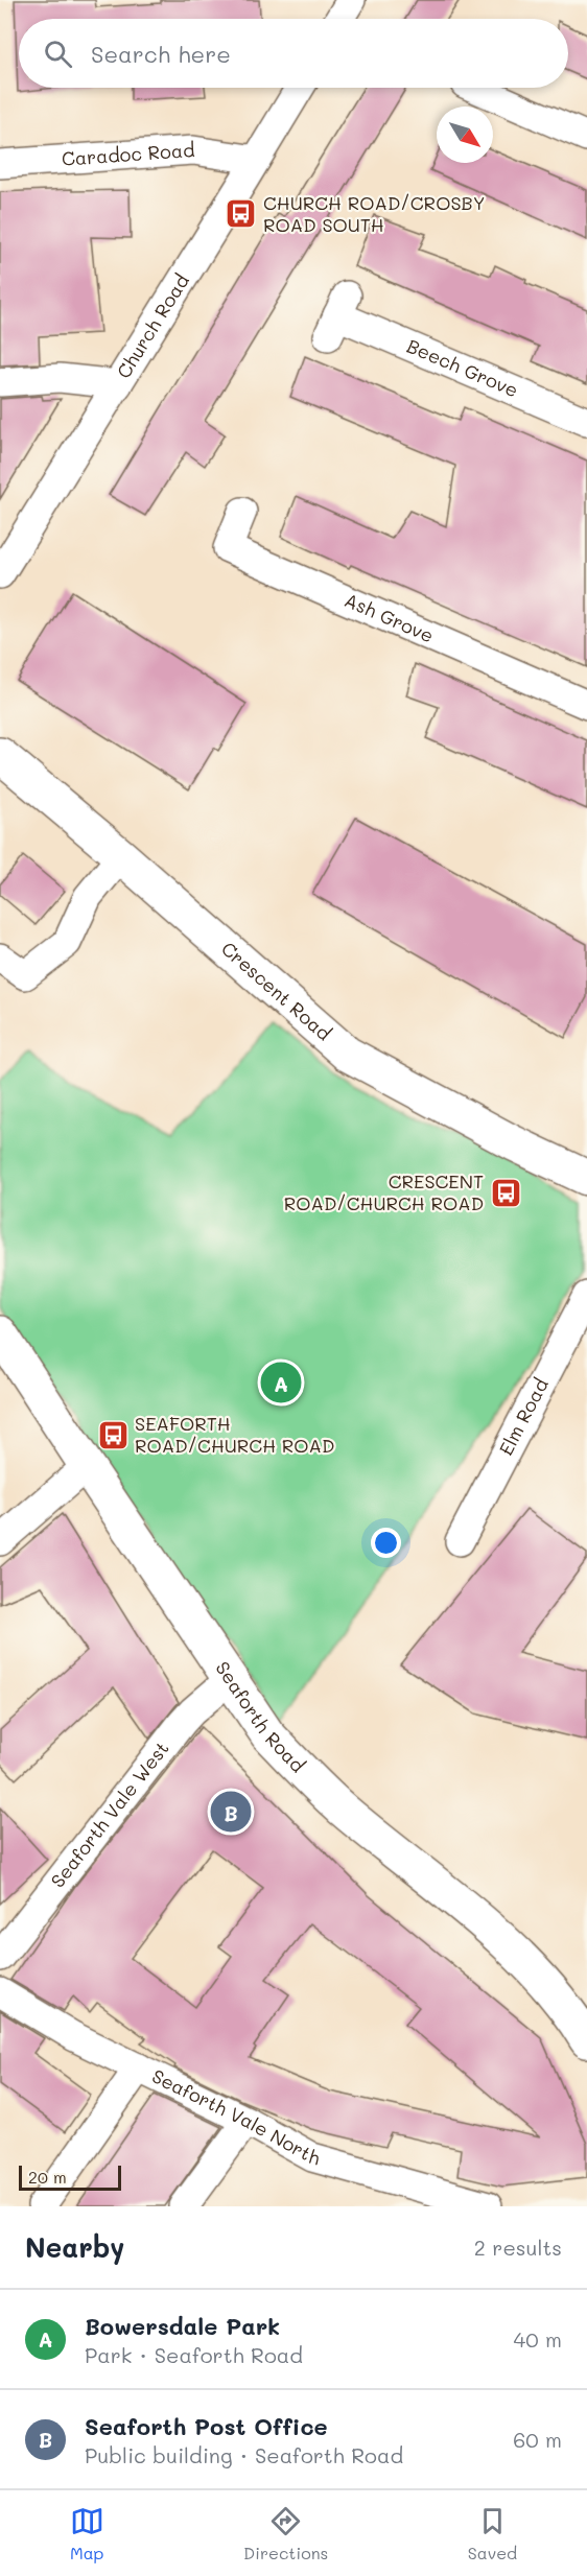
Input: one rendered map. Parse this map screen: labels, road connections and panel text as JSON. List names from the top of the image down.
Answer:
{
  "streets": {
    "street": [
      "Caradoc Road",
      "Church Road",
      "Beech Grove",
      "Ash Grove",
      "Crescent Road",
      "Elm Road",
      "Seaforth Road",
      "Seaforth Vale West",
      "Seaforth Vale North"
    ]
  },
  "crossings": [
    ["Caradoc Road", "Church Road"],
    ["Seaforth Road", "Seaforth Vale West"]
  ],
  "places": {
    "bus stop": ["CHURCH ROAD/CROSBY ROAD SOUTH", "CRESCENT ROAD/CHURCH ROAD", "SEAFORTH ROAD/CHURCH ROAD"]
  },
  "scale_bar": "20 m",
  "north": "bottom right",
  "page": {
    "search": "Search here",
    "pins": ["A", "B"],
    "scale": "20 m",
    "heading": ["Nearby", "2 results"],
    "list": [
      {
        "mark": "A",
        "name": "Bowersdale Park",
        "note": "Park · Seaforth Road",
        "value": "40 m"
      },
      {
        "mark": "B",
        "name": "Seaforth Post Office",
        "note": "Public building · Seaforth Road",
        "value": "60 m"
      }
    ],
    "nav": ["Map", "Directions", "Saved"]
  }
}
